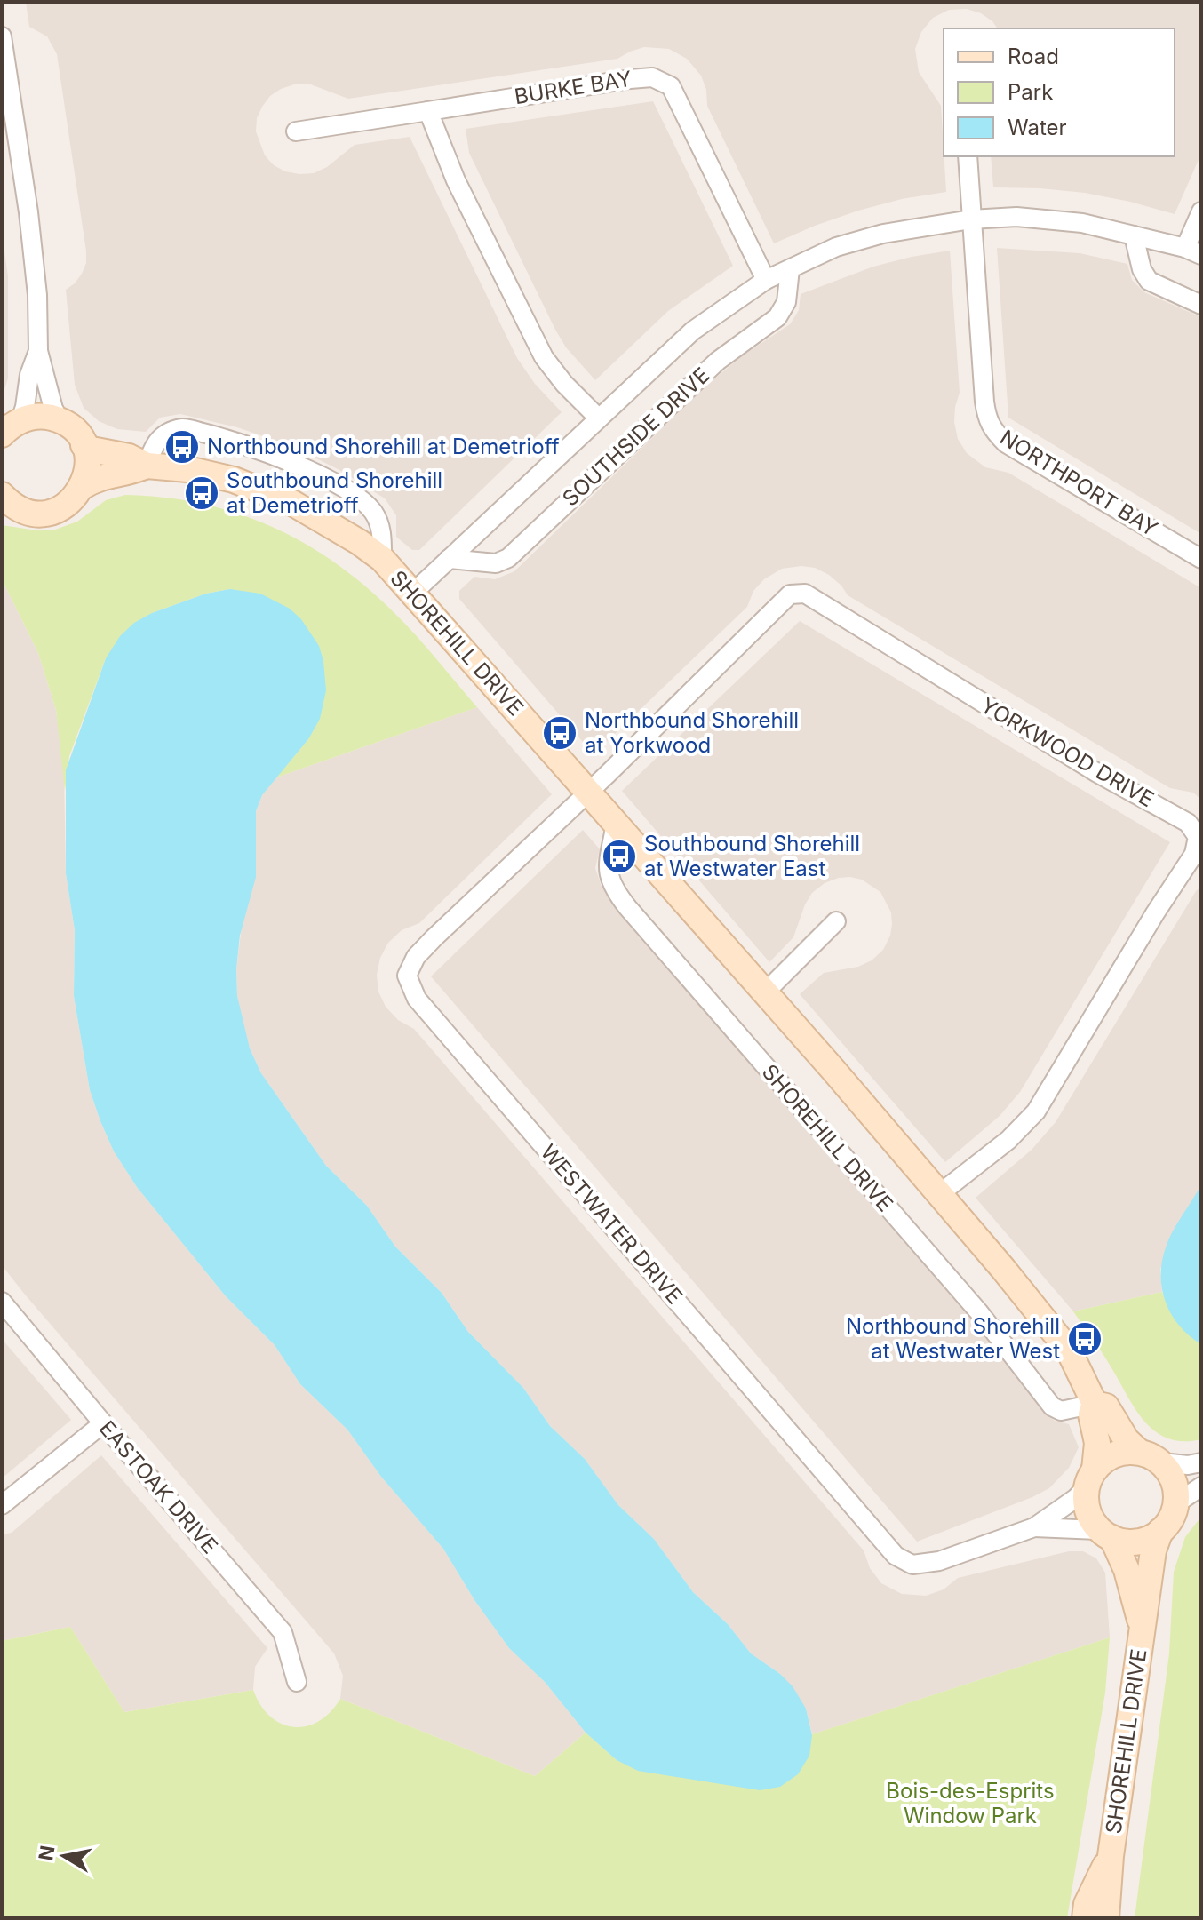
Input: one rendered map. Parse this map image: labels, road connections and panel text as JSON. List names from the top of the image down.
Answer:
{
  "streets": {
    "street": [
      "BURKE BAY",
      "SOUTHSIDE DRIVE",
      "NORTHPORT BAY",
      "SHOREHILL DRIVE",
      "YORKWOOD DRIVE",
      "WESTWATER DRIVE",
      "EASTOAK DRIVE"
    ]
  },
  "crossings": [
    ["BURKE BAY", "SOUTHSIDE DRIVE"],
    ["SOUTHSIDE DRIVE", "NORTHPORT BAY"],
    ["SOUTHSIDE DRIVE", "SHOREHILL DRIVE"],
    ["SHOREHILL DRIVE", "YORKWOOD DRIVE"],
    ["SHOREHILL DRIVE", "WESTWATER DRIVE"],
    ["YORKWOOD DRIVE", "WESTWATER DRIVE"]
  ],
  "parks": ["Bois-des-Esprits Window Park"],
  "places": {
    "bus stop": [
      "Northbound Shorehill at Demetrioff",
      "Southbound Shorehill at Demetrioff",
      "Northbound Shorehill at Yorkwood",
      "Southbound Shorehill at Westwater East",
      "Northbound Shorehill at Westwater West"
    ]
  },
  "legend": ["Road", "Park", "Water"],
  "north": "left"
}
